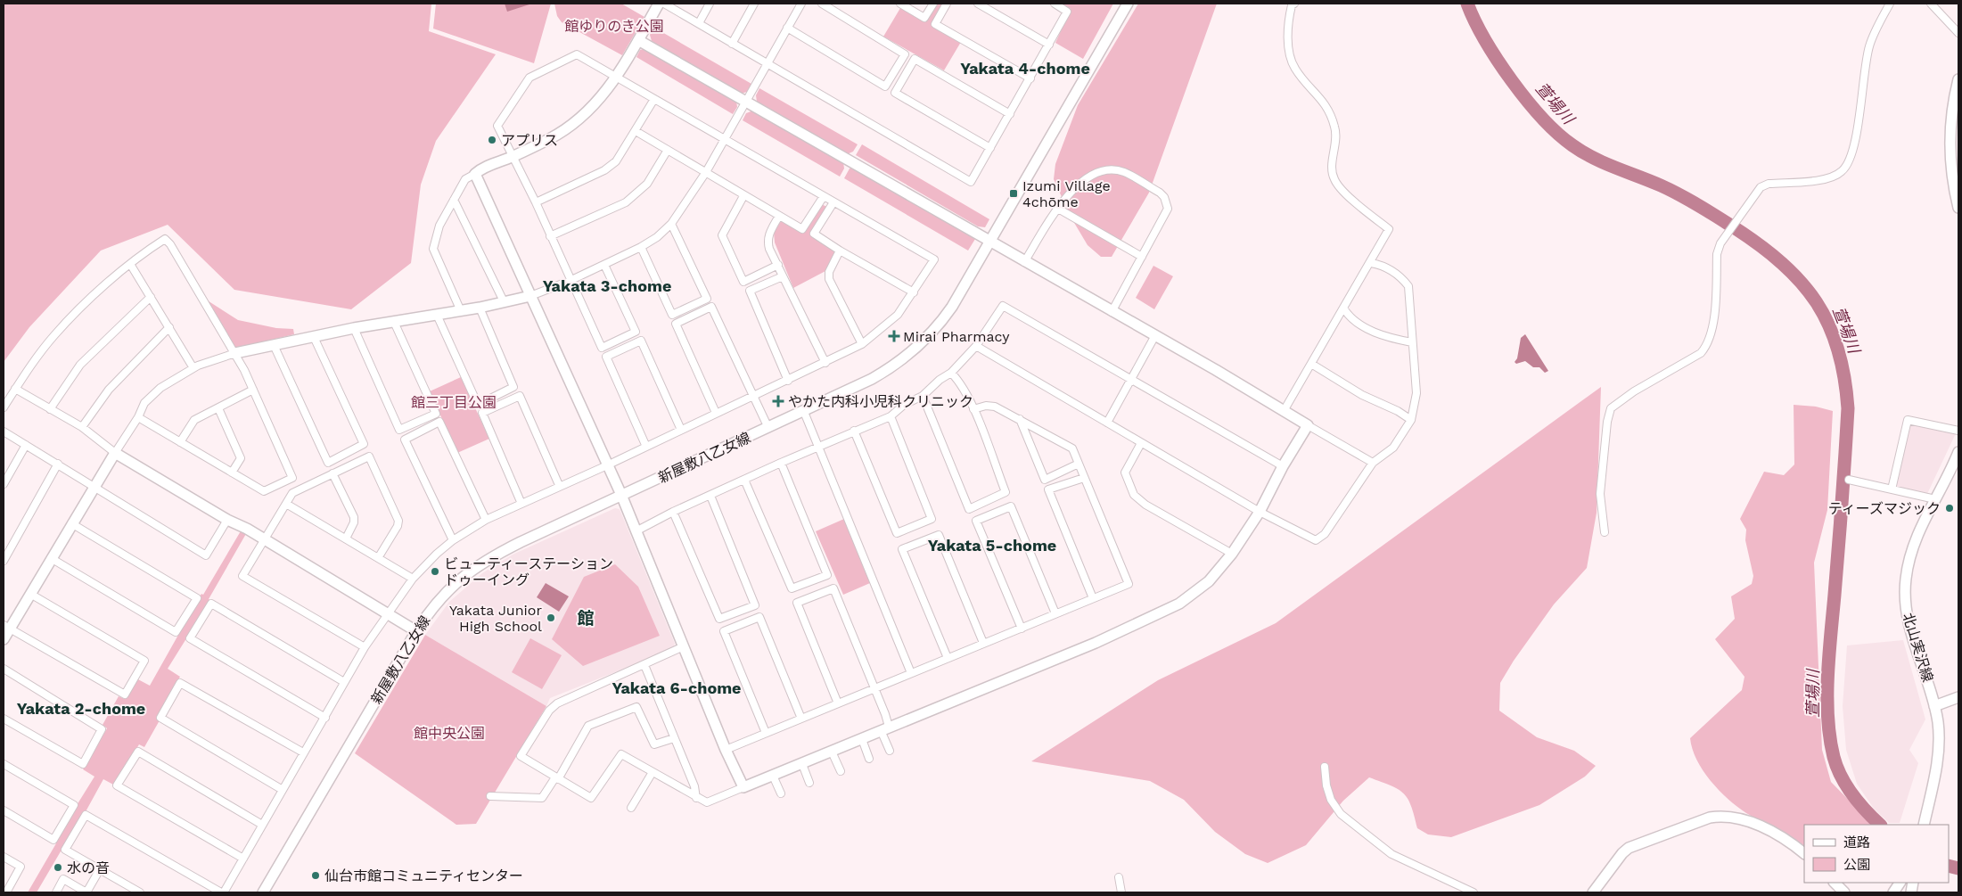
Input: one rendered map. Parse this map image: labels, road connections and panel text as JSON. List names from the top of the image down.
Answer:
{
  "streets": {
    "street": ["新屋敷八乙女線", "北山実沢線"]
  },
  "districts": [
    "Yakata 4-chome",
    "Yakata 3-chome",
    "Yakata 5-chome",
    "館",
    "Yakata 6-chome",
    "Yakata 2-chome"
  ],
  "water": ["萱場川"],
  "parks": ["館ゆりのき公園", "館三丁目公園", "館中央公園"],
  "places": {
    "other": [
      "アプリス",
      "ティーズマジック",
      "ビューティーステーション ドゥーイング",
      "Yakata Junior High School",
      "水の音",
      "仙台市館コミュニティセンター"
    ],
    "transit": ["Izumi Village 4chōme"],
    "health": ["Mirai Pharmacy", "やかた内科小児科クリニック"]
  },
  "legend": ["道路", "公園"]
}
